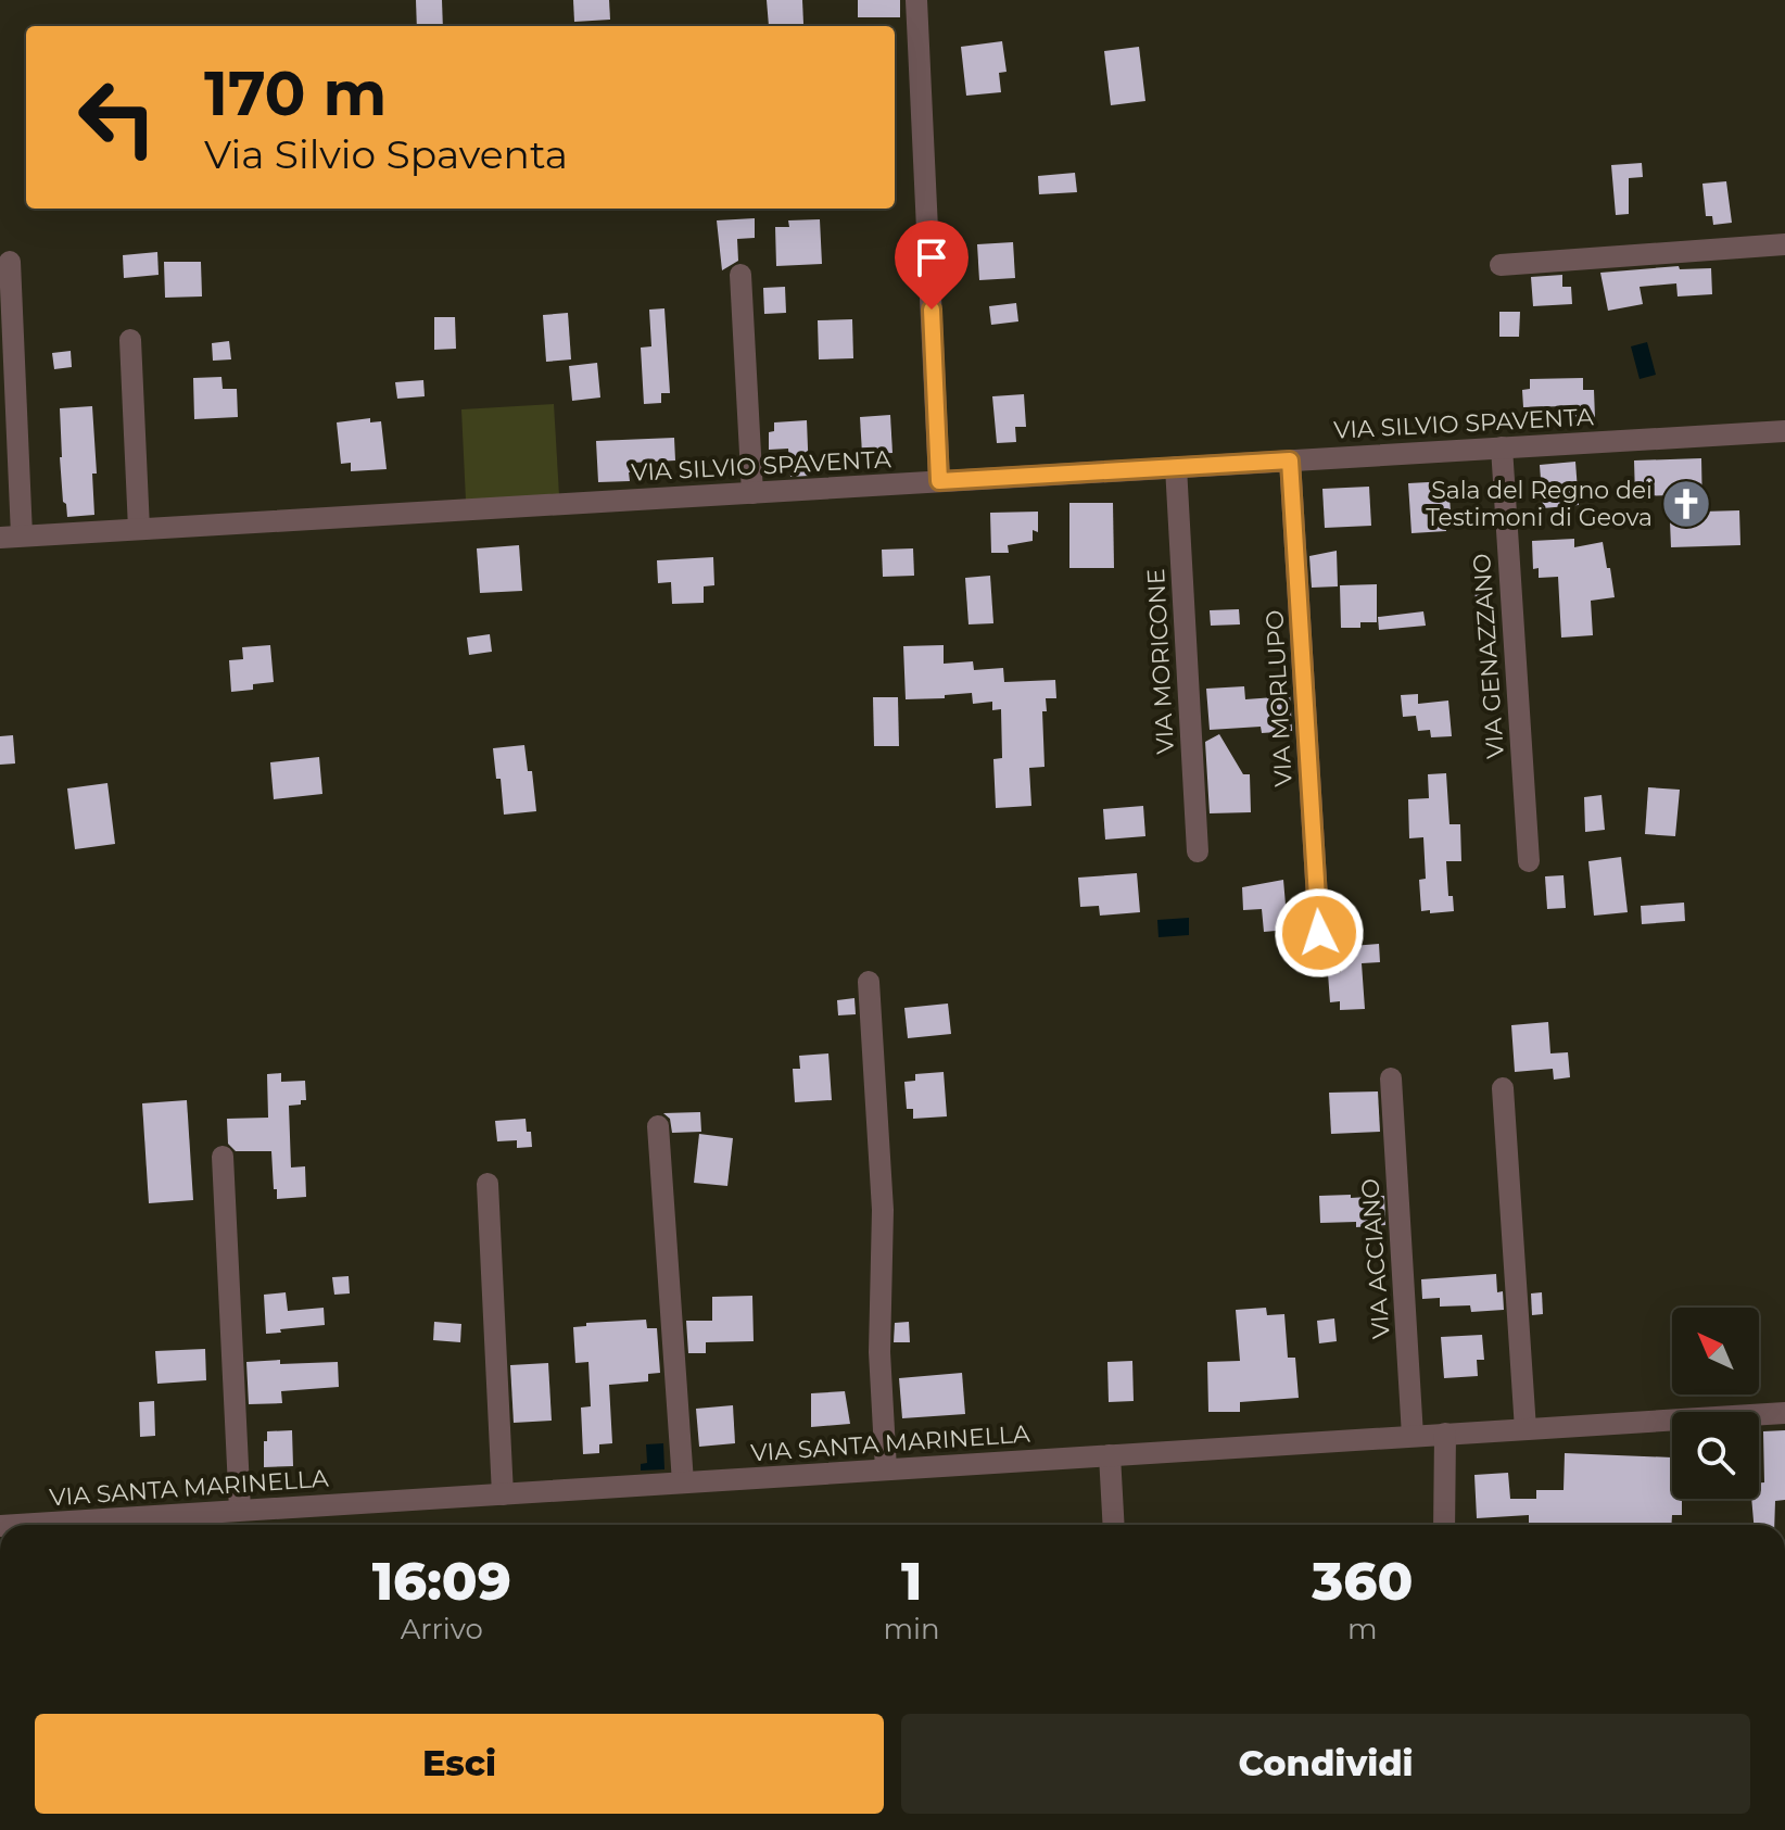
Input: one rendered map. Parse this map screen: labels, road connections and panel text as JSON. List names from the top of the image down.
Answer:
{
  "streets": {
    "street": [
      "VIA SILVIO SPAVENTA",
      "VIA GENAZZANO",
      "VIA MORICONE",
      "VIA MORLUPO",
      "VIA ACCIANO",
      "VIA SANTA MARINELLA"
    ]
  },
  "crossings": [
    ["VIA SILVIO SPAVENTA", "VIA GENAZZANO"],
    ["VIA SILVIO SPAVENTA", "VIA MORICONE"],
    ["VIA SILVIO SPAVENTA", "VIA MORLUPO"],
    ["VIA ACCIANO", "VIA SANTA MARINELLA"]
  ],
  "places": {
    "church": ["Sala del Regno dei Testimoni di Geova"]
  },
  "north": "top left",
  "page": {
    "turn": ["170 m", "Via Silvio Spaventa"],
    "eta": [
      "16:09",
      "Arrivo",
      "1",
      "min",
      "360",
      "m"
    ],
    "buttons": ["Esci", "Condividi"]
  }
}
